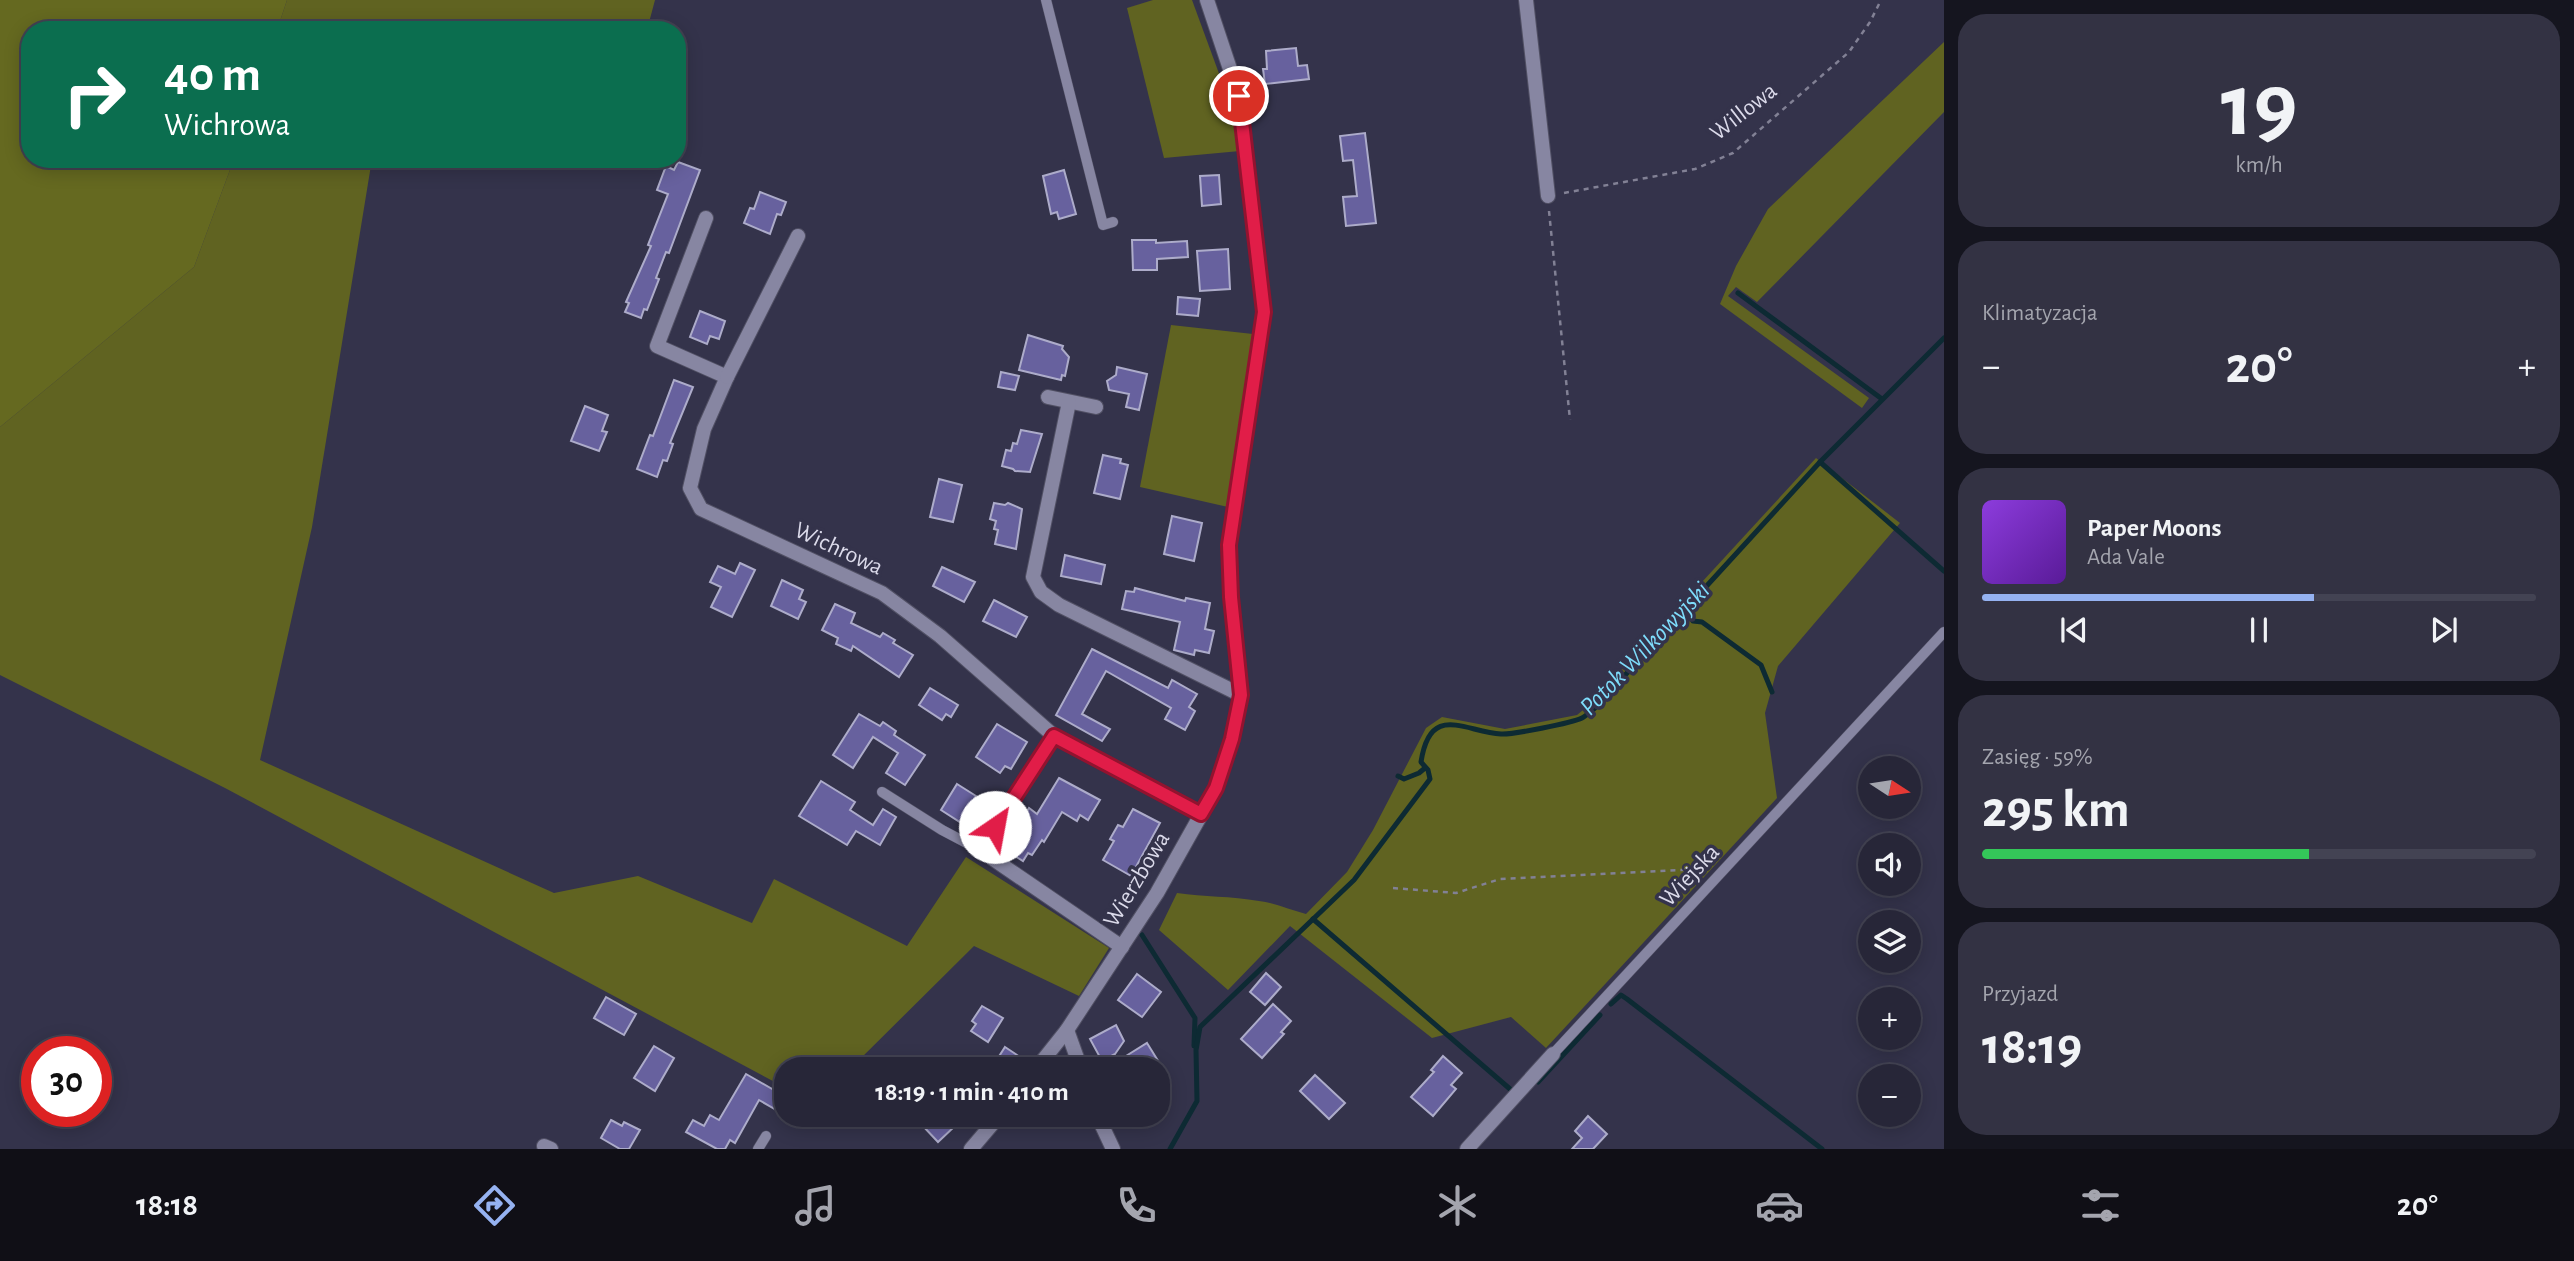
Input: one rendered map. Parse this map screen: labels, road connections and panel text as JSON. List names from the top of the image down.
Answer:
{
  "streets": {
    "street": ["Wichrowa", "Wiejska", "Wierzbowa"],
    "path": ["Willowa"]
  },
  "crossings": [
    ["Wichrowa", "Wierzbowa"]
  ],
  "water": ["Potok Wilkowyjski"],
  "north": "right",
  "page": {
    "tile": [
      ["19", "km/h"],
      "Klimatyzacja",
      ["Zasięg · 59%", "295 km"],
      ["Przyjazd", "18:19"]
    ],
    "turn": ["40 m", "Wichrowa"],
    "heat": ["−", "20°", "+"],
    "song": ["Paper Moons", "Ada Vale"],
    "map_buttons": ["+", "−"],
    "limit": "30",
    "trip": "18:19 · 1 min · 410 m",
    "tabs": ["18:18", "20°"]
  }
}
